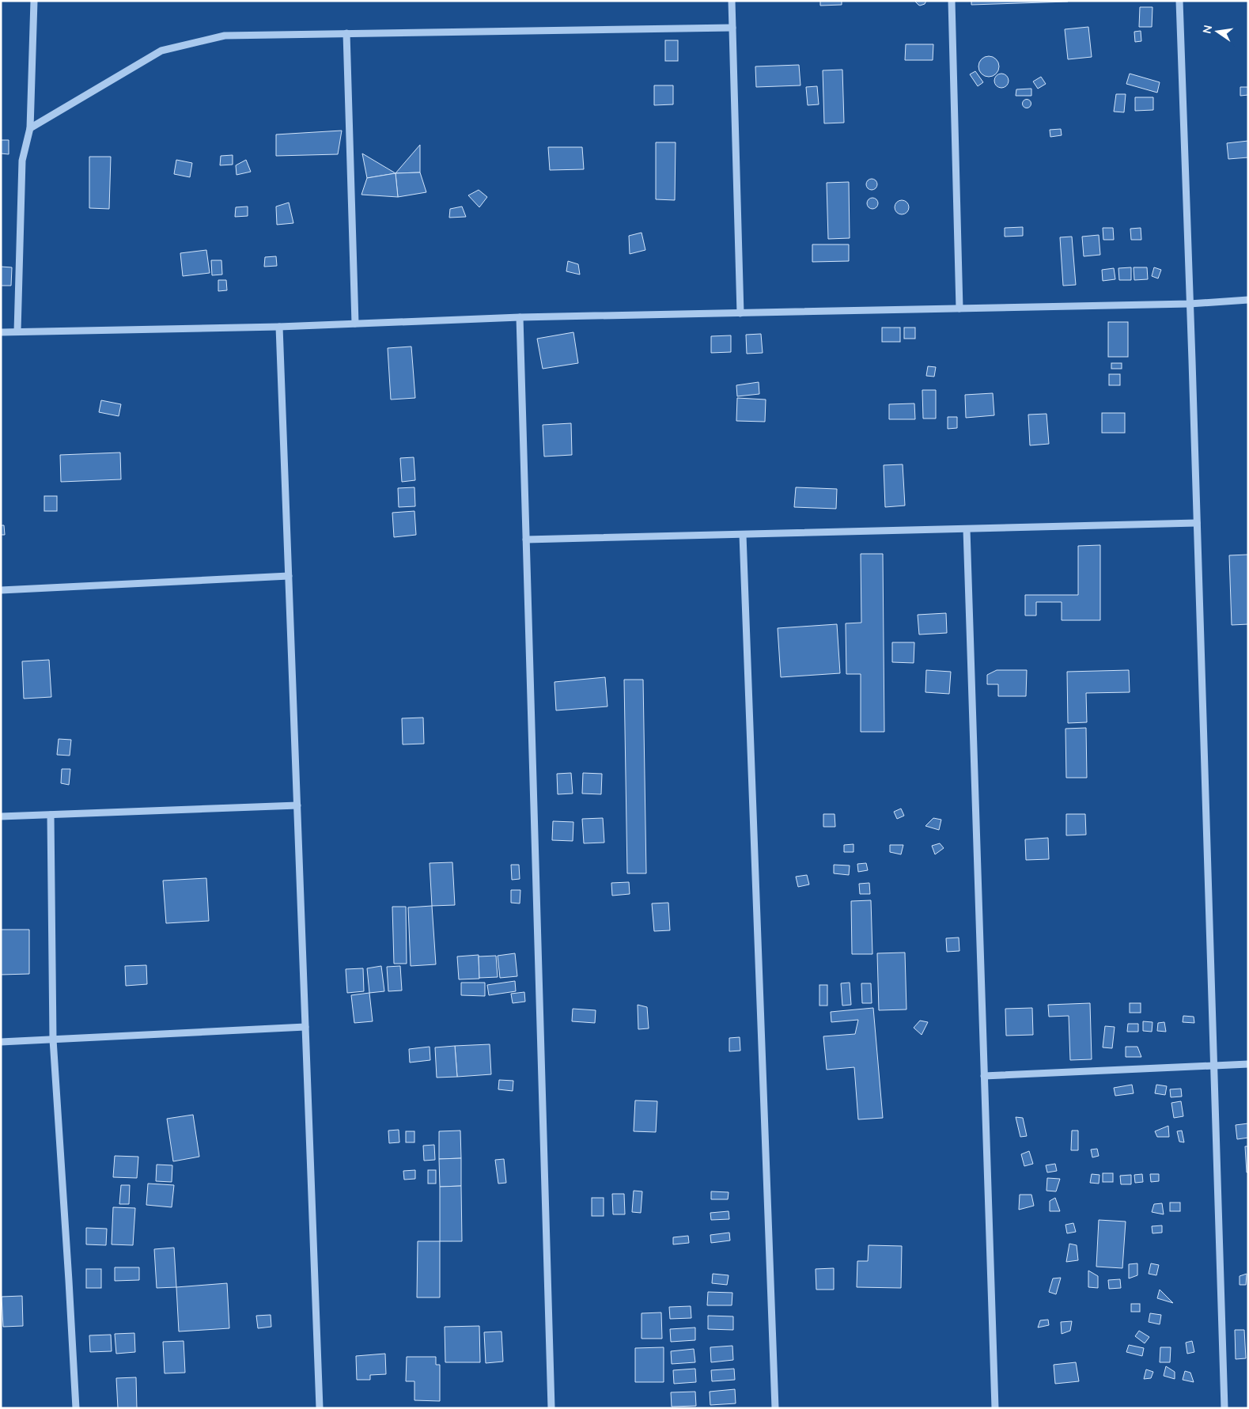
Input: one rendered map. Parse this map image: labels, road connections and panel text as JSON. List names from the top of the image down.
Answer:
{
  "north": "left"
}
